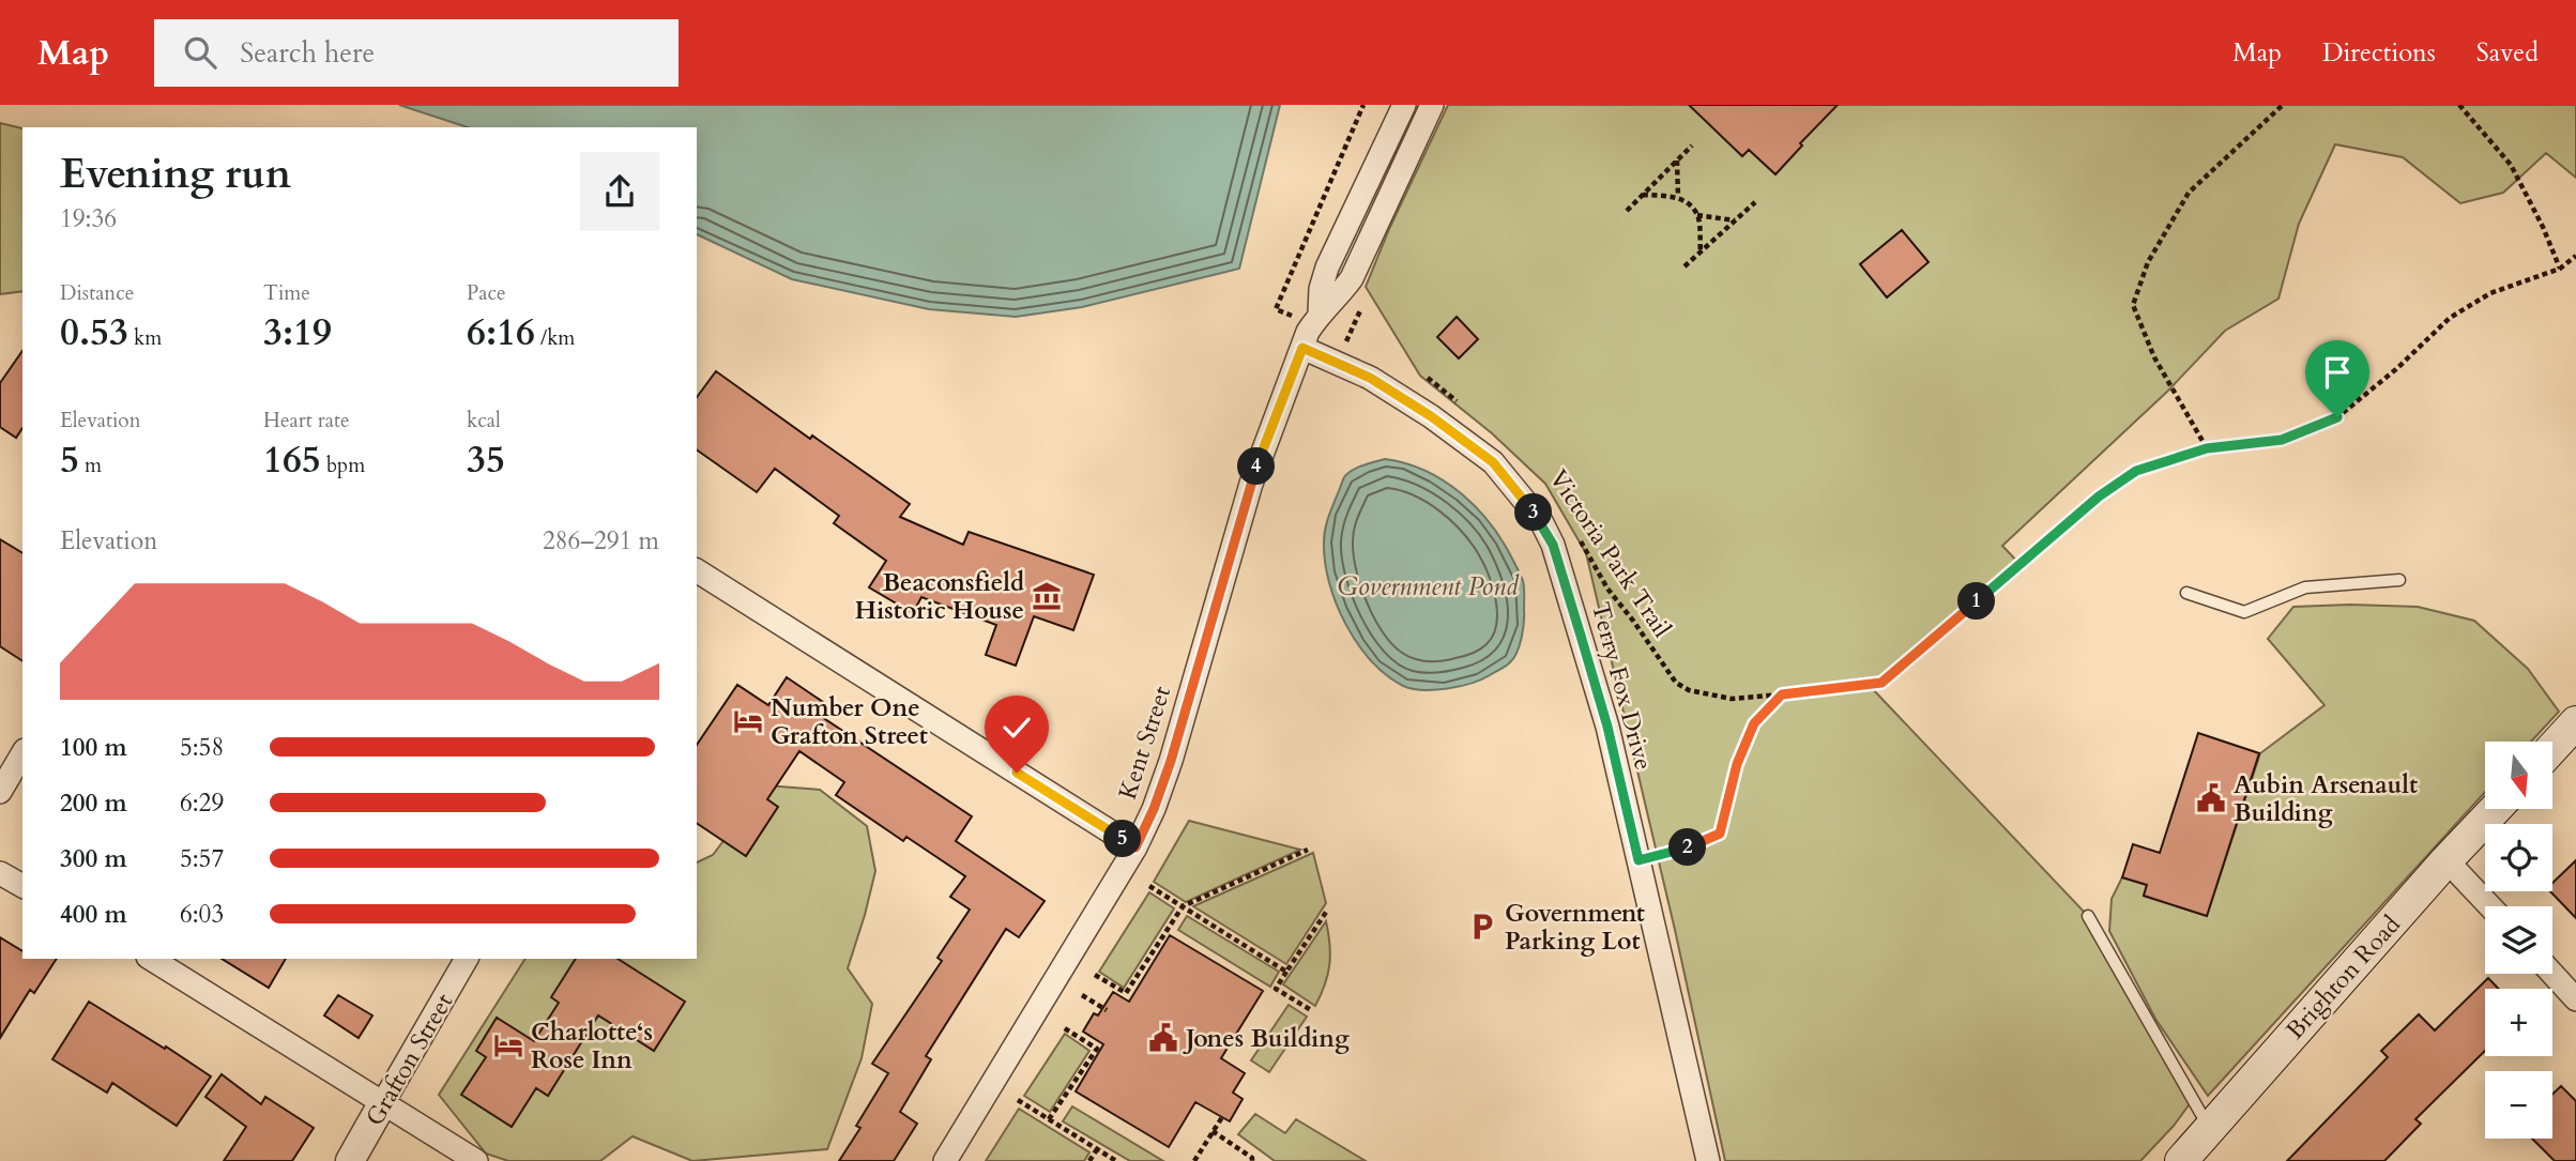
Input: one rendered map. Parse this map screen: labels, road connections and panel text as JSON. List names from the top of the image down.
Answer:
{
  "streets": {
    "main road": ["Brighton Road"],
    "street": ["Terry Fox Drive", "Kent Street", "Grafton Street"],
    "path": ["Victoria Park Trail"]
  },
  "crossings": [
    ["Terry Fox Drive", "Kent Street"]
  ],
  "water": ["Government Pond"],
  "places": {
    "museum": ["Beaconsfield Historic House"],
    "hotel": ["Number One Grafton Street", "Charlotte‘s Rose Inn"],
    "public building": ["Aubin Arsenault Building", "Jones Building"],
    "parking": ["Government Parking Lot"]
  },
  "north": "bottom",
  "page": {
    "header": "Map",
    "search": "Search here",
    "nav": ["Map", "Directions", "Saved"],
    "heading": ["Evening run", "19:36"],
    "stats": [
      ["Distance", "0.53 km"],
      ["Time", "3:19"],
      ["Pace", "6:16 /km"],
      ["Elevation", "5 m"],
      ["Heart rate", "165 bpm"],
      ["kcal", "35"]
    ],
    "pins": [
      "4",
      "3",
      "1",
      "5",
      "2"
    ],
    "chart": ["Elevation", "286–291 m"],
    "list": [
      {
        "name": "100 m",
        "note": "5:58"
      },
      {
        "name": "200 m",
        "note": "6:29"
      },
      {
        "name": "300 m",
        "note": "5:57"
      },
      {
        "name": "400 m",
        "note": "6:03"
      }
    ],
    "map_buttons": ["+", "−"]
  }
}
